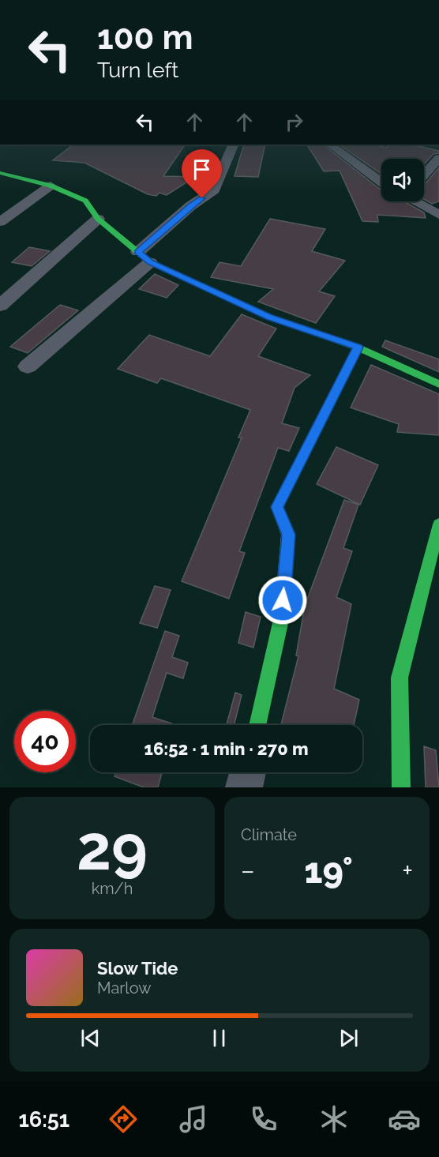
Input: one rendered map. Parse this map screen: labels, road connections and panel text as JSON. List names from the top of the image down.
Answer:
{
  "page": {
    "turn": ["100 m", "Turn left"],
    "limit": "40",
    "trip": "16:52 · 1 min · 270 m",
    "tile": [
      ["29", "km/h"],
      "Climate"
    ],
    "heat": ["−", "19°", "+"],
    "song": ["Slow Tide", "Marlow"],
    "tabs": "16:51"
  }
}
